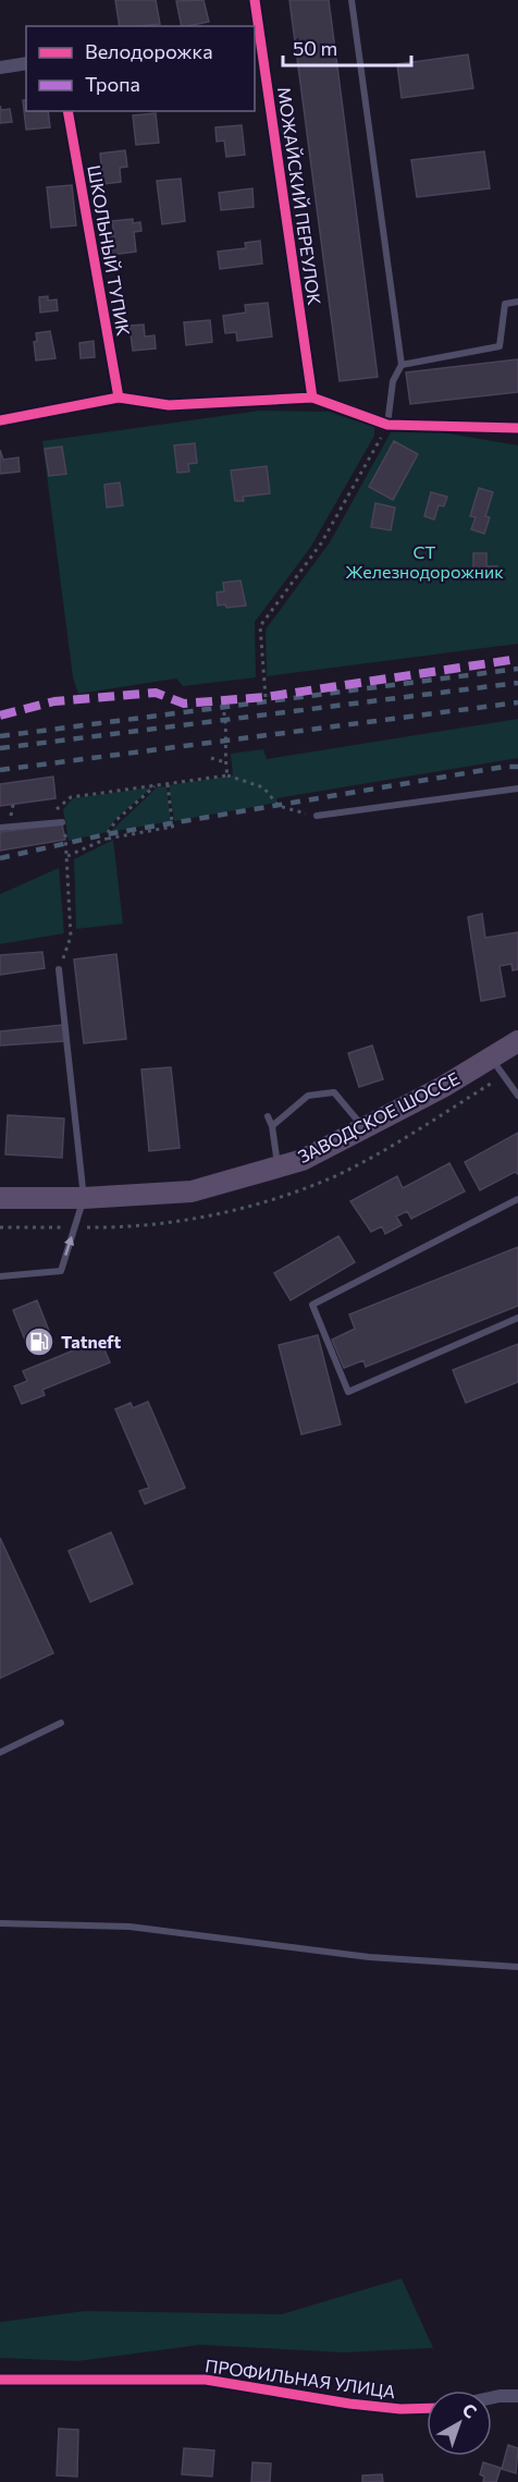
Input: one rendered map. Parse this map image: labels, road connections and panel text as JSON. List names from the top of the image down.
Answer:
{
  "streets": {
    "main road": ["ЗАВОДСКОЕ ШОССЕ"],
    "street": ["МОЖАЙСКИЙ ПЕРЕУЛОК", "ШКОЛЬНЫЙ ТУПИК", "ПРОФИЛЬНАЯ УЛИЦА"]
  },
  "parks": ["СТ Железнодорожник"],
  "places": {
    "fuel station": ["Tatneft"]
  },
  "legend": ["Велодорожка", "Тропа"],
  "scale_bar": "50 m",
  "north": "top right"
}
